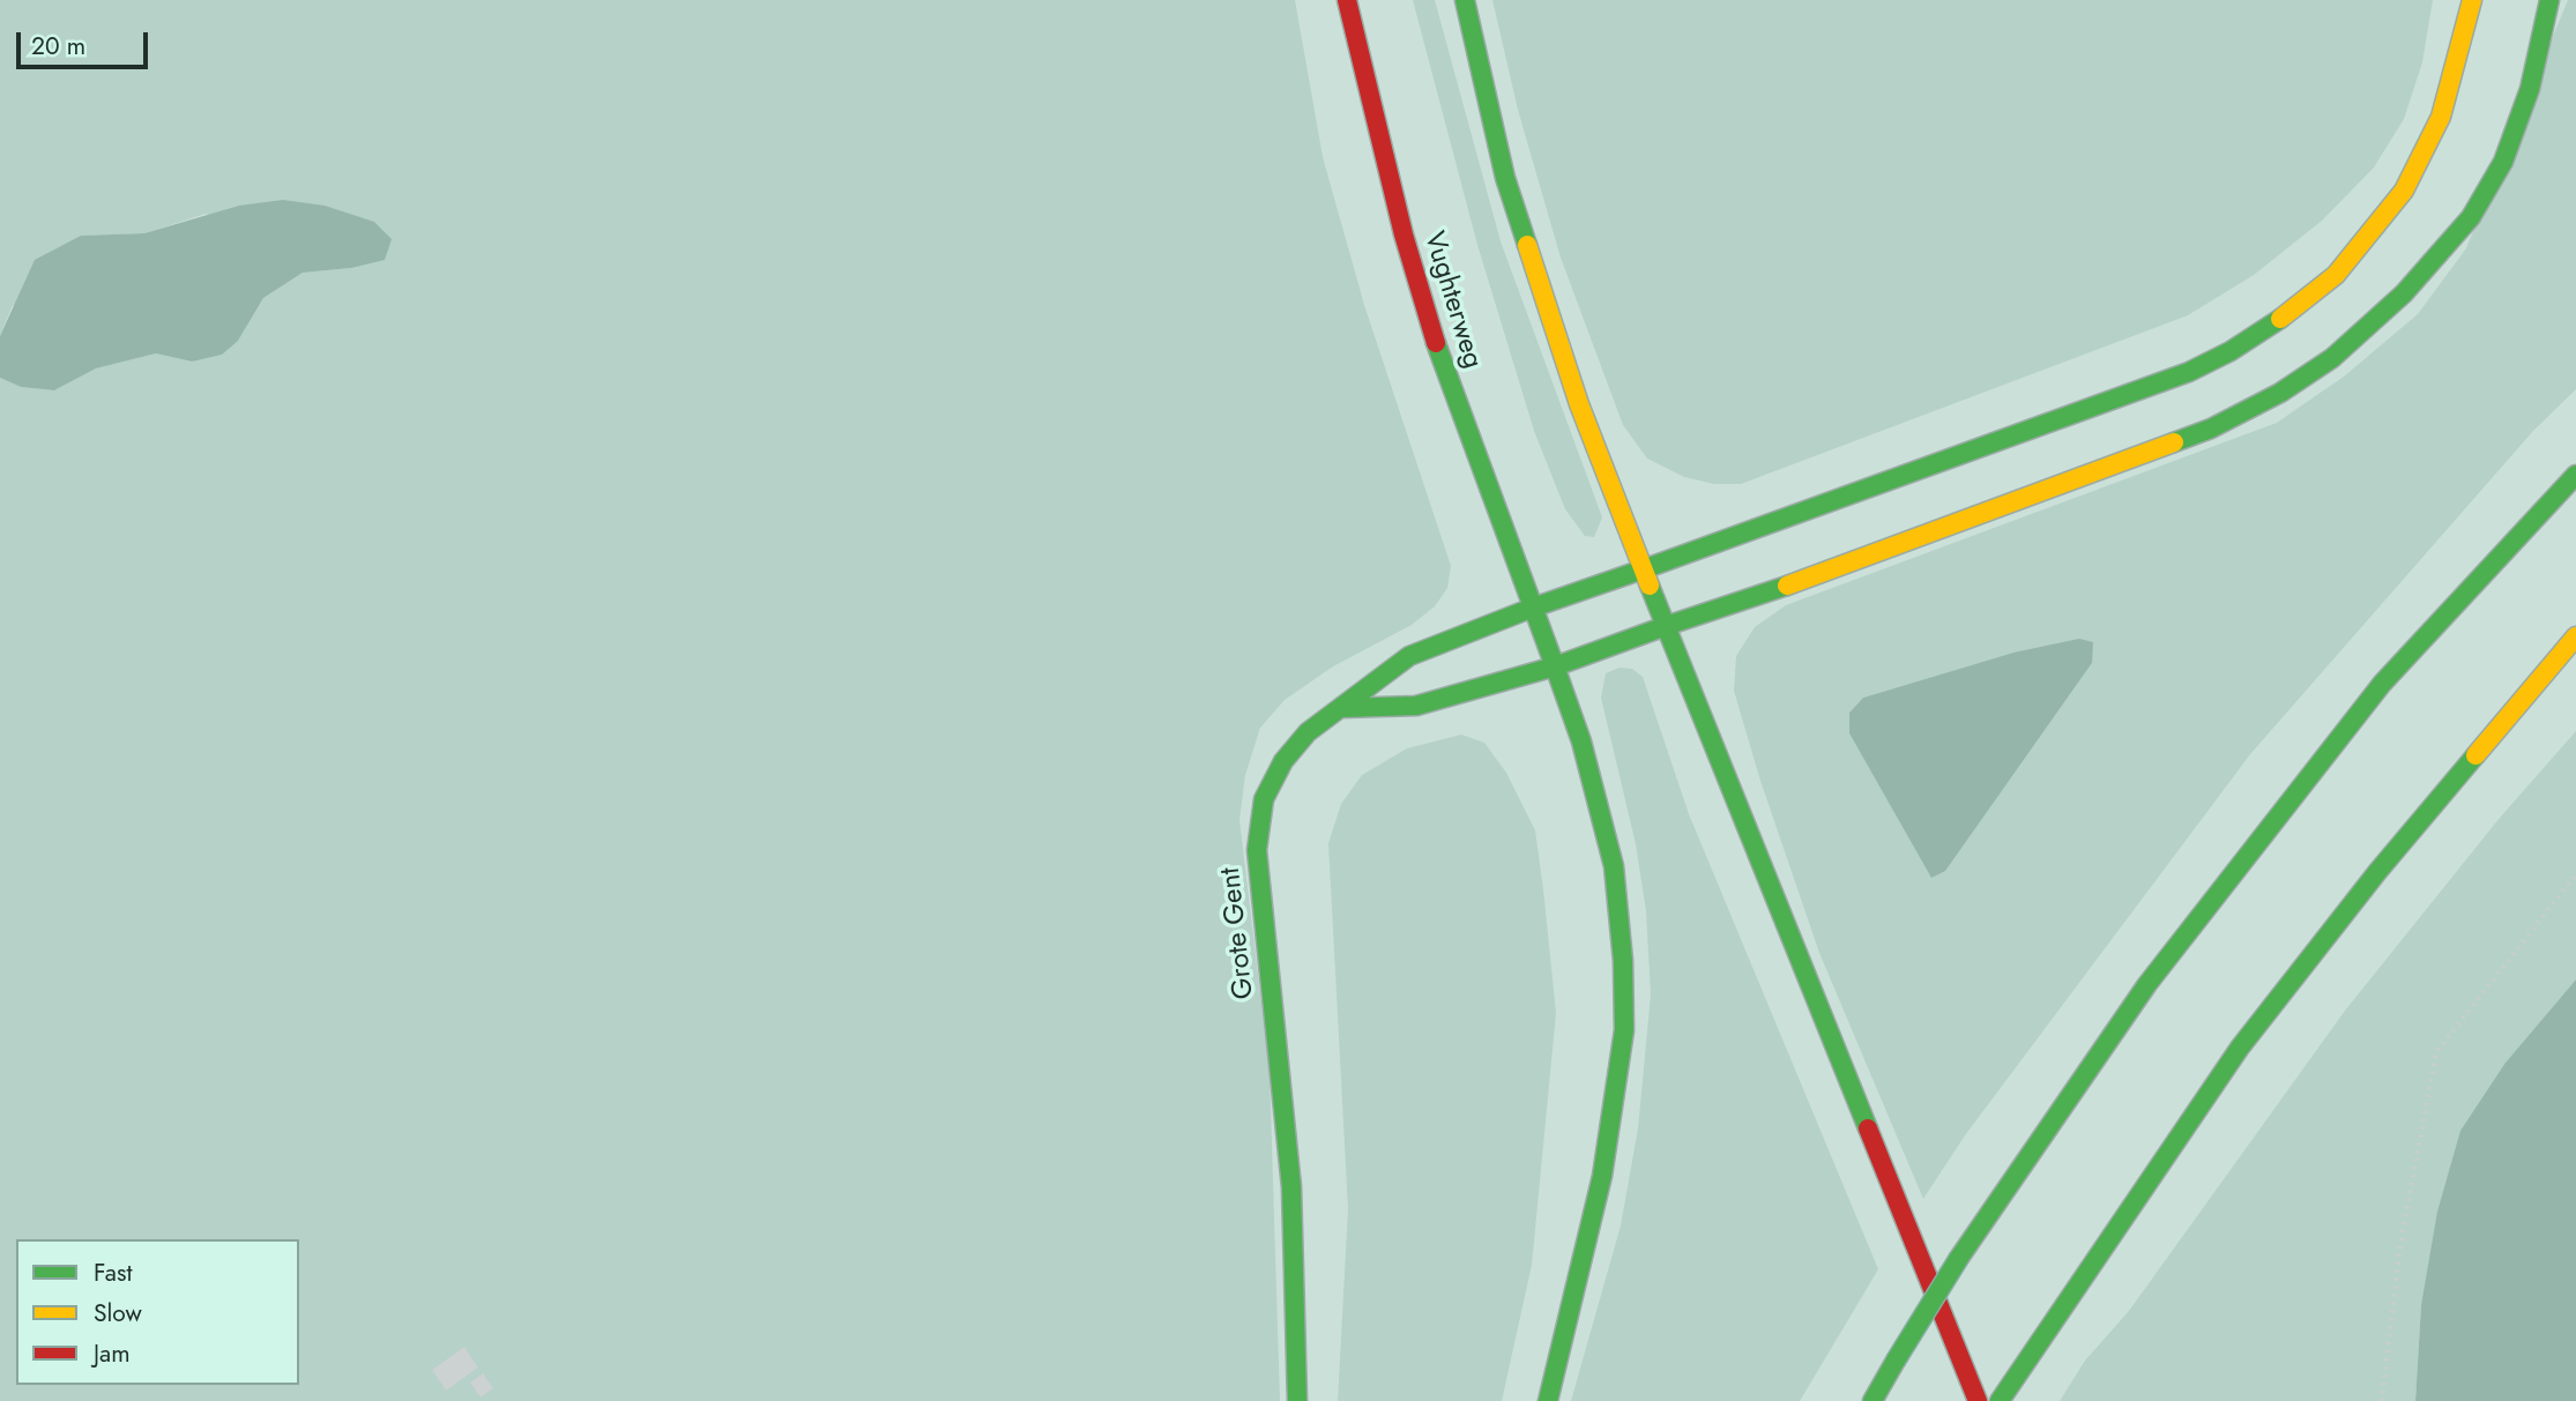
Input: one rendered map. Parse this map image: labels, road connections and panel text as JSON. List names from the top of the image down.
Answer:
{
  "streets": {
    "main road": ["Vughterweg", "Grote Gent"]
  },
  "crossings": [
    ["Vughterweg", "Grote Gent"]
  ],
  "legend": ["Fast", "Slow", "Jam"],
  "scale_bar": "20 m"
}
